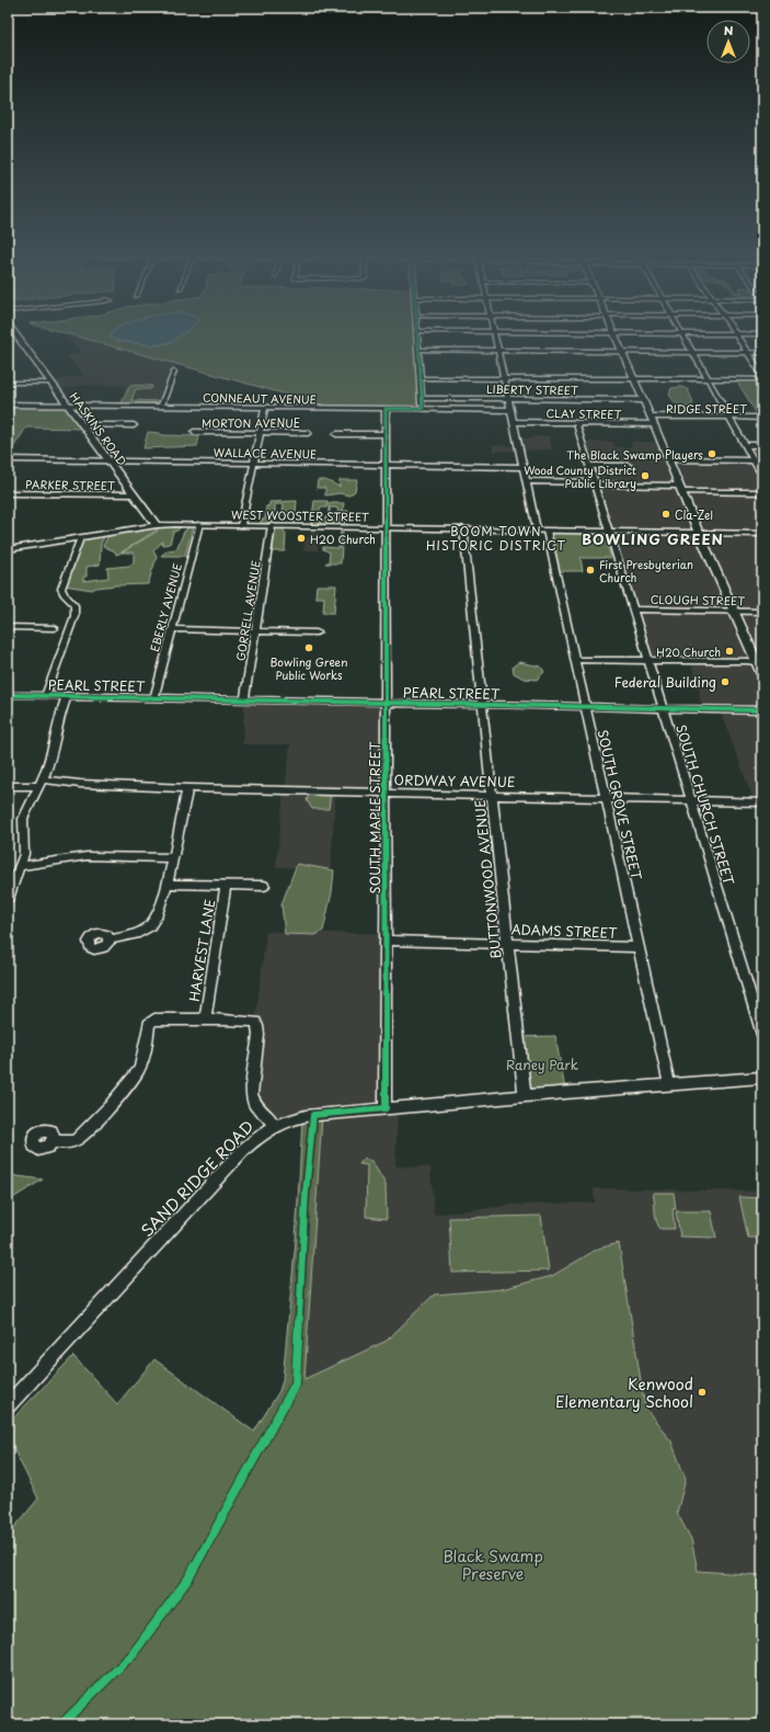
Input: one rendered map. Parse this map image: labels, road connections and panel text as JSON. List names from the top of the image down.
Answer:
{
  "streets": {
    "main road": ["HASKINS ROAD", "WEST WOOSTER STREET"],
    "street": [
      "LIBERTY STREET",
      "CONNEAUT AVENUE",
      "RIDGE STREET",
      "CLAY STREET",
      "MORTON AVENUE",
      "WALLACE AVENUE",
      "PARKER STREET",
      "CLOUGH STREET",
      "EBERLY AVENUE",
      "GORRELL AVENUE",
      "PEARL STREET",
      "ORDWAY AVENUE",
      "SOUTH GROVE STREET",
      "SOUTH CHURCH STREET",
      "SOUTH MAPLE STREET",
      "BUTTONWOOD AVENUE",
      "ADAMS STREET",
      "HARVEST LANE",
      "SAND RIDGE ROAD"
    ]
  },
  "crossings": [
    ["LIBERTY STREET", "SOUTH GROVE STREET"],
    ["CONNEAUT AVENUE", "HASKINS ROAD"],
    ["CONNEAUT AVENUE", "SOUTH GROVE STREET"],
    ["CONNEAUT AVENUE", "SOUTH MAPLE STREET"],
    ["RIDGE STREET", "CLAY STREET"],
    ["CLAY STREET", "SOUTH GROVE STREET"],
    ["CLAY STREET", "SOUTH CHURCH STREET"],
    ["HASKINS ROAD", "WALLACE AVENUE"],
    ["HASKINS ROAD", "PARKER STREET"],
    ["HASKINS ROAD", "WEST WOOSTER STREET"],
    ["WALLACE AVENUE", "SOUTH GROVE STREET"],
    ["WALLACE AVENUE", "SOUTH MAPLE STREET"],
    ["WEST WOOSTER STREET", "EBERLY AVENUE"],
    ["WEST WOOSTER STREET", "GORRELL AVENUE"],
    ["WEST WOOSTER STREET", "SOUTH GROVE STREET"],
    ["WEST WOOSTER STREET", "SOUTH CHURCH STREET"],
    ["WEST WOOSTER STREET", "SOUTH MAPLE STREET"],
    ["WEST WOOSTER STREET", "BUTTONWOOD AVENUE"],
    ["CLOUGH STREET", "SOUTH CHURCH STREET"],
    ["EBERLY AVENUE", "PEARL STREET"],
    ["GORRELL AVENUE", "PEARL STREET"],
    ["PEARL STREET", "SOUTH GROVE STREET"],
    ["PEARL STREET", "SOUTH CHURCH STREET"],
    ["PEARL STREET", "SOUTH MAPLE STREET"],
    ["PEARL STREET", "BUTTONWOOD AVENUE"],
    ["ORDWAY AVENUE", "SOUTH GROVE STREET"],
    ["ORDWAY AVENUE", "SOUTH CHURCH STREET"],
    ["ORDWAY AVENUE", "SOUTH MAPLE STREET"],
    ["ORDWAY AVENUE", "BUTTONWOOD AVENUE"],
    ["SOUTH GROVE STREET", "ADAMS STREET"],
    ["SOUTH GROVE STREET", "SAND RIDGE ROAD"],
    ["SOUTH MAPLE STREET", "ADAMS STREET"],
    ["SOUTH MAPLE STREET", "SAND RIDGE ROAD"],
    ["BUTTONWOOD AVENUE", "ADAMS STREET"],
    ["BUTTONWOOD AVENUE", "SAND RIDGE ROAD"]
  ],
  "districts": ["BOOM TOWN HISTORIC DISTRICT", "BOWLING GREEN"],
  "parks": ["Raney Park", "Black Swamp Preserve"],
  "places": [
    "The Black Swamp Players",
    "Wood County District Public Library",
    "Cla-Zel",
    "H2O Church",
    "First Presbyterian Church",
    "Bowling Green Public Works",
    "H20 Church",
    "Federal Building",
    "Kenwood Elementary School"
  ],
  "north": "top"
}
